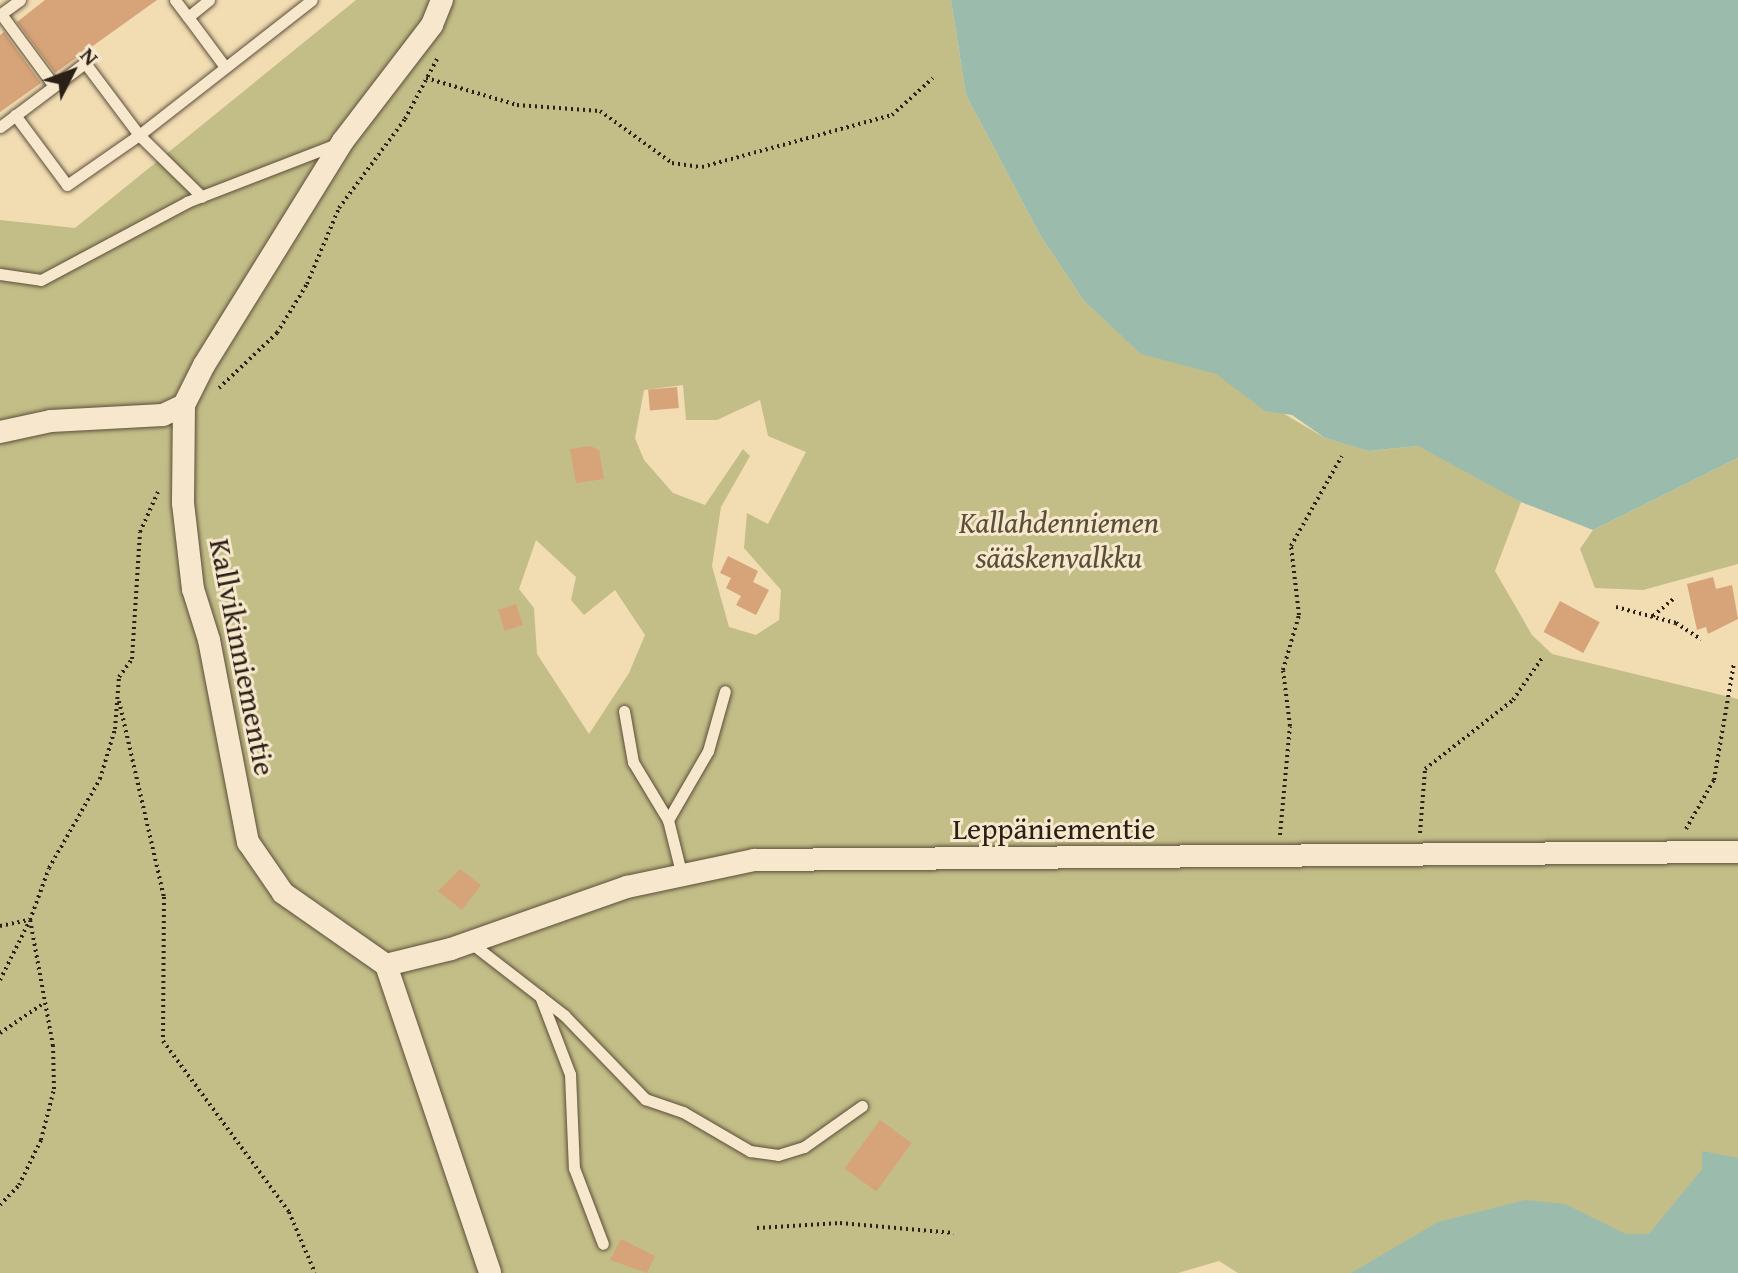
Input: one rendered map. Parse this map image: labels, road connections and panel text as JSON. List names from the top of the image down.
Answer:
{
  "streets": {
    "street": ["Kallvikinniementie", "Leppäniementie"]
  },
  "crossings": [
    ["Kallvikinniementie", "Leppäniementie"]
  ],
  "parks": ["Kallahdenniemen sääskenvalkku"],
  "north": "top right"
}
